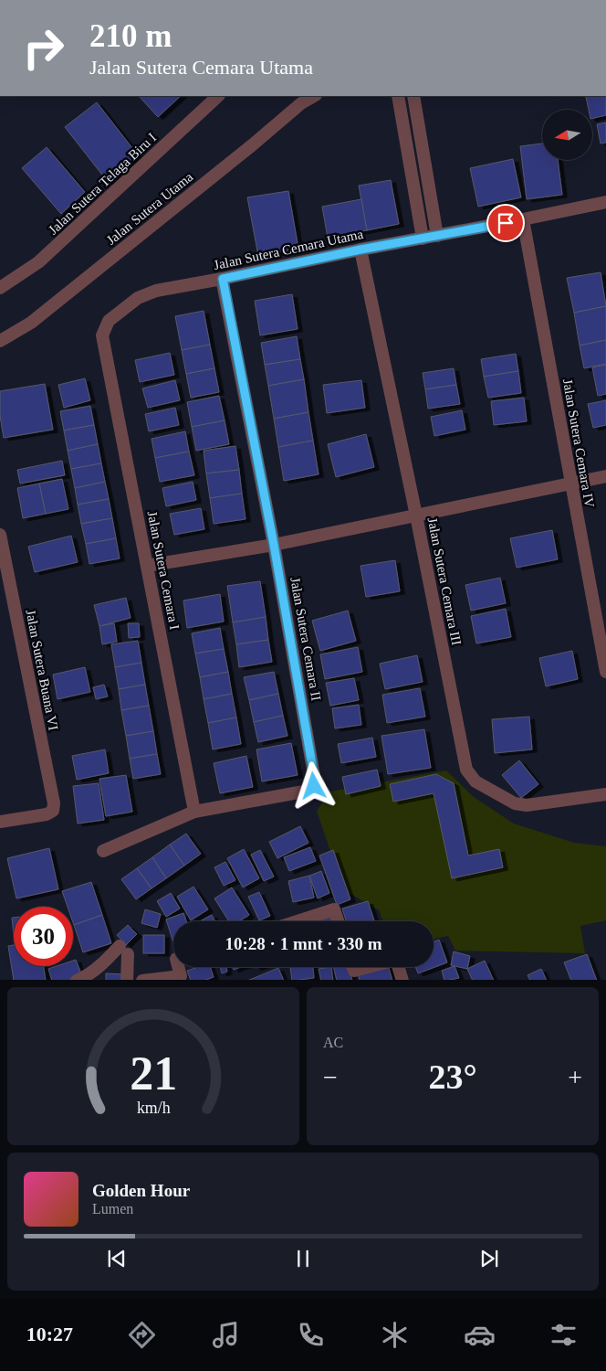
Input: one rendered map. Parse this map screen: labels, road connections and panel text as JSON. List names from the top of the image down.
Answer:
{
  "streets": {
    "street": [
      "Jalan Sutera Telaga Biru I",
      "Jalan Sutera Utama",
      "Jalan Sutera Cemara Utama",
      "Jalan Sutera Cemara IV",
      "Jalan Sutera Cemara I",
      "Jalan Sutera Cemara III",
      "Jalan Sutera Cemara II",
      "Jalan Sutera Buana VI"
    ]
  },
  "crossings": [
    ["Jalan Sutera Cemara Utama", "Jalan Sutera Cemara IV"],
    ["Jalan Sutera Cemara Utama", "Jalan Sutera Cemara I"],
    ["Jalan Sutera Cemara Utama", "Jalan Sutera Cemara III"],
    ["Jalan Sutera Cemara Utama", "Jalan Sutera Cemara II"],
    ["Jalan Sutera Cemara I", "Jalan Sutera Cemara II"]
  ],
  "north": "left",
  "page": {
    "turn": ["210 m", "Jalan Sutera Cemara Utama"],
    "limit": "30",
    "trip": "10:28 · 1 mnt · 330 m",
    "tile": "AC",
    "heat": ["−", "23°", "+"],
    "song": ["Golden Hour", "Lumen"],
    "tabs": "10:27",
    "gauge": ["21", "km/h"]
  }
}
